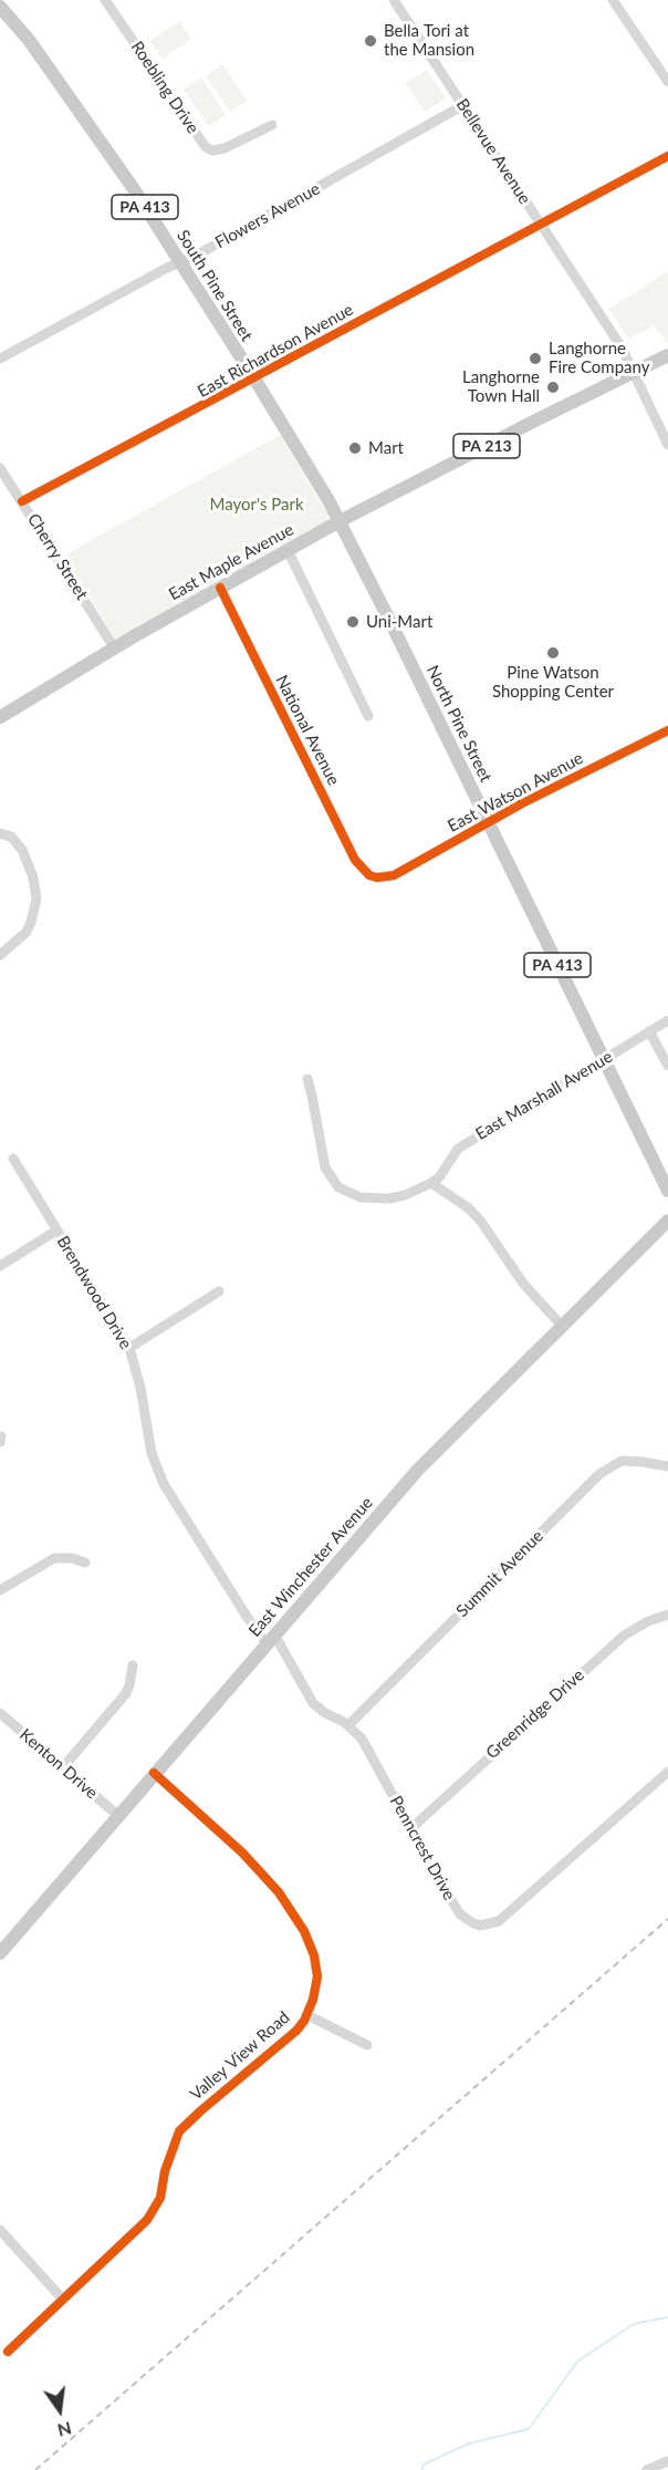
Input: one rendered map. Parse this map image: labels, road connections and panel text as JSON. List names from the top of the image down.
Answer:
{
  "streets": {
    "main road": [
      "PA 413",
      "South Pine Street",
      "PA 213",
      "East Maple Avenue",
      "North Pine Street",
      "East Winchester Avenue"
    ],
    "street": [
      "Roebling Drive",
      "Bellevue Avenue",
      "Flowers Avenue",
      "East Richardson Avenue",
      "Cherry Street",
      "National Avenue",
      "East Watson Avenue",
      "East Marshall Avenue",
      "Brendwood Drive",
      "Summit Avenue",
      "Greenridge Drive",
      "Kenton Drive",
      "Penncrest Drive",
      "Valley View Road"
    ]
  },
  "crossings": [
    ["Bellevue Avenue", "Flowers Avenue"],
    ["Bellevue Avenue", "East Richardson Avenue"],
    ["Bellevue Avenue", "PA 213"],
    ["Bellevue Avenue", "East Maple Avenue"],
    ["Flowers Avenue", "South Pine Street"],
    ["South Pine Street", "East Richardson Avenue"],
    ["South Pine Street", "East Maple Avenue"],
    ["South Pine Street", "North Pine Street"],
    ["East Richardson Avenue", "Cherry Street"],
    ["PA 213", "East Maple Avenue"],
    ["Cherry Street", "East Maple Avenue"],
    ["East Maple Avenue", "North Pine Street"],
    ["East Maple Avenue", "National Avenue"],
    ["North Pine Street", "East Watson Avenue"],
    ["North Pine Street", "East Marshall Avenue"],
    ["National Avenue", "East Watson Avenue"],
    ["Brendwood Drive", "East Winchester Avenue"],
    ["Brendwood Drive", "Penncrest Drive"],
    ["East Winchester Avenue", "Kenton Drive"],
    ["East Winchester Avenue", "Penncrest Drive"],
    ["East Winchester Avenue", "Valley View Road"],
    ["Summit Avenue", "Penncrest Drive"],
    ["Greenridge Drive", "Penncrest Drive"]
  ],
  "parks": ["Mayor's Park"],
  "places": [
    "Bella Tori at the Mansion",
    "Langhorne Fire Company",
    "Langhorne Town Hall",
    "Mart",
    "Uni-Mart",
    "Pine Watson Shopping Center"
  ],
  "north": "bottom"
}
